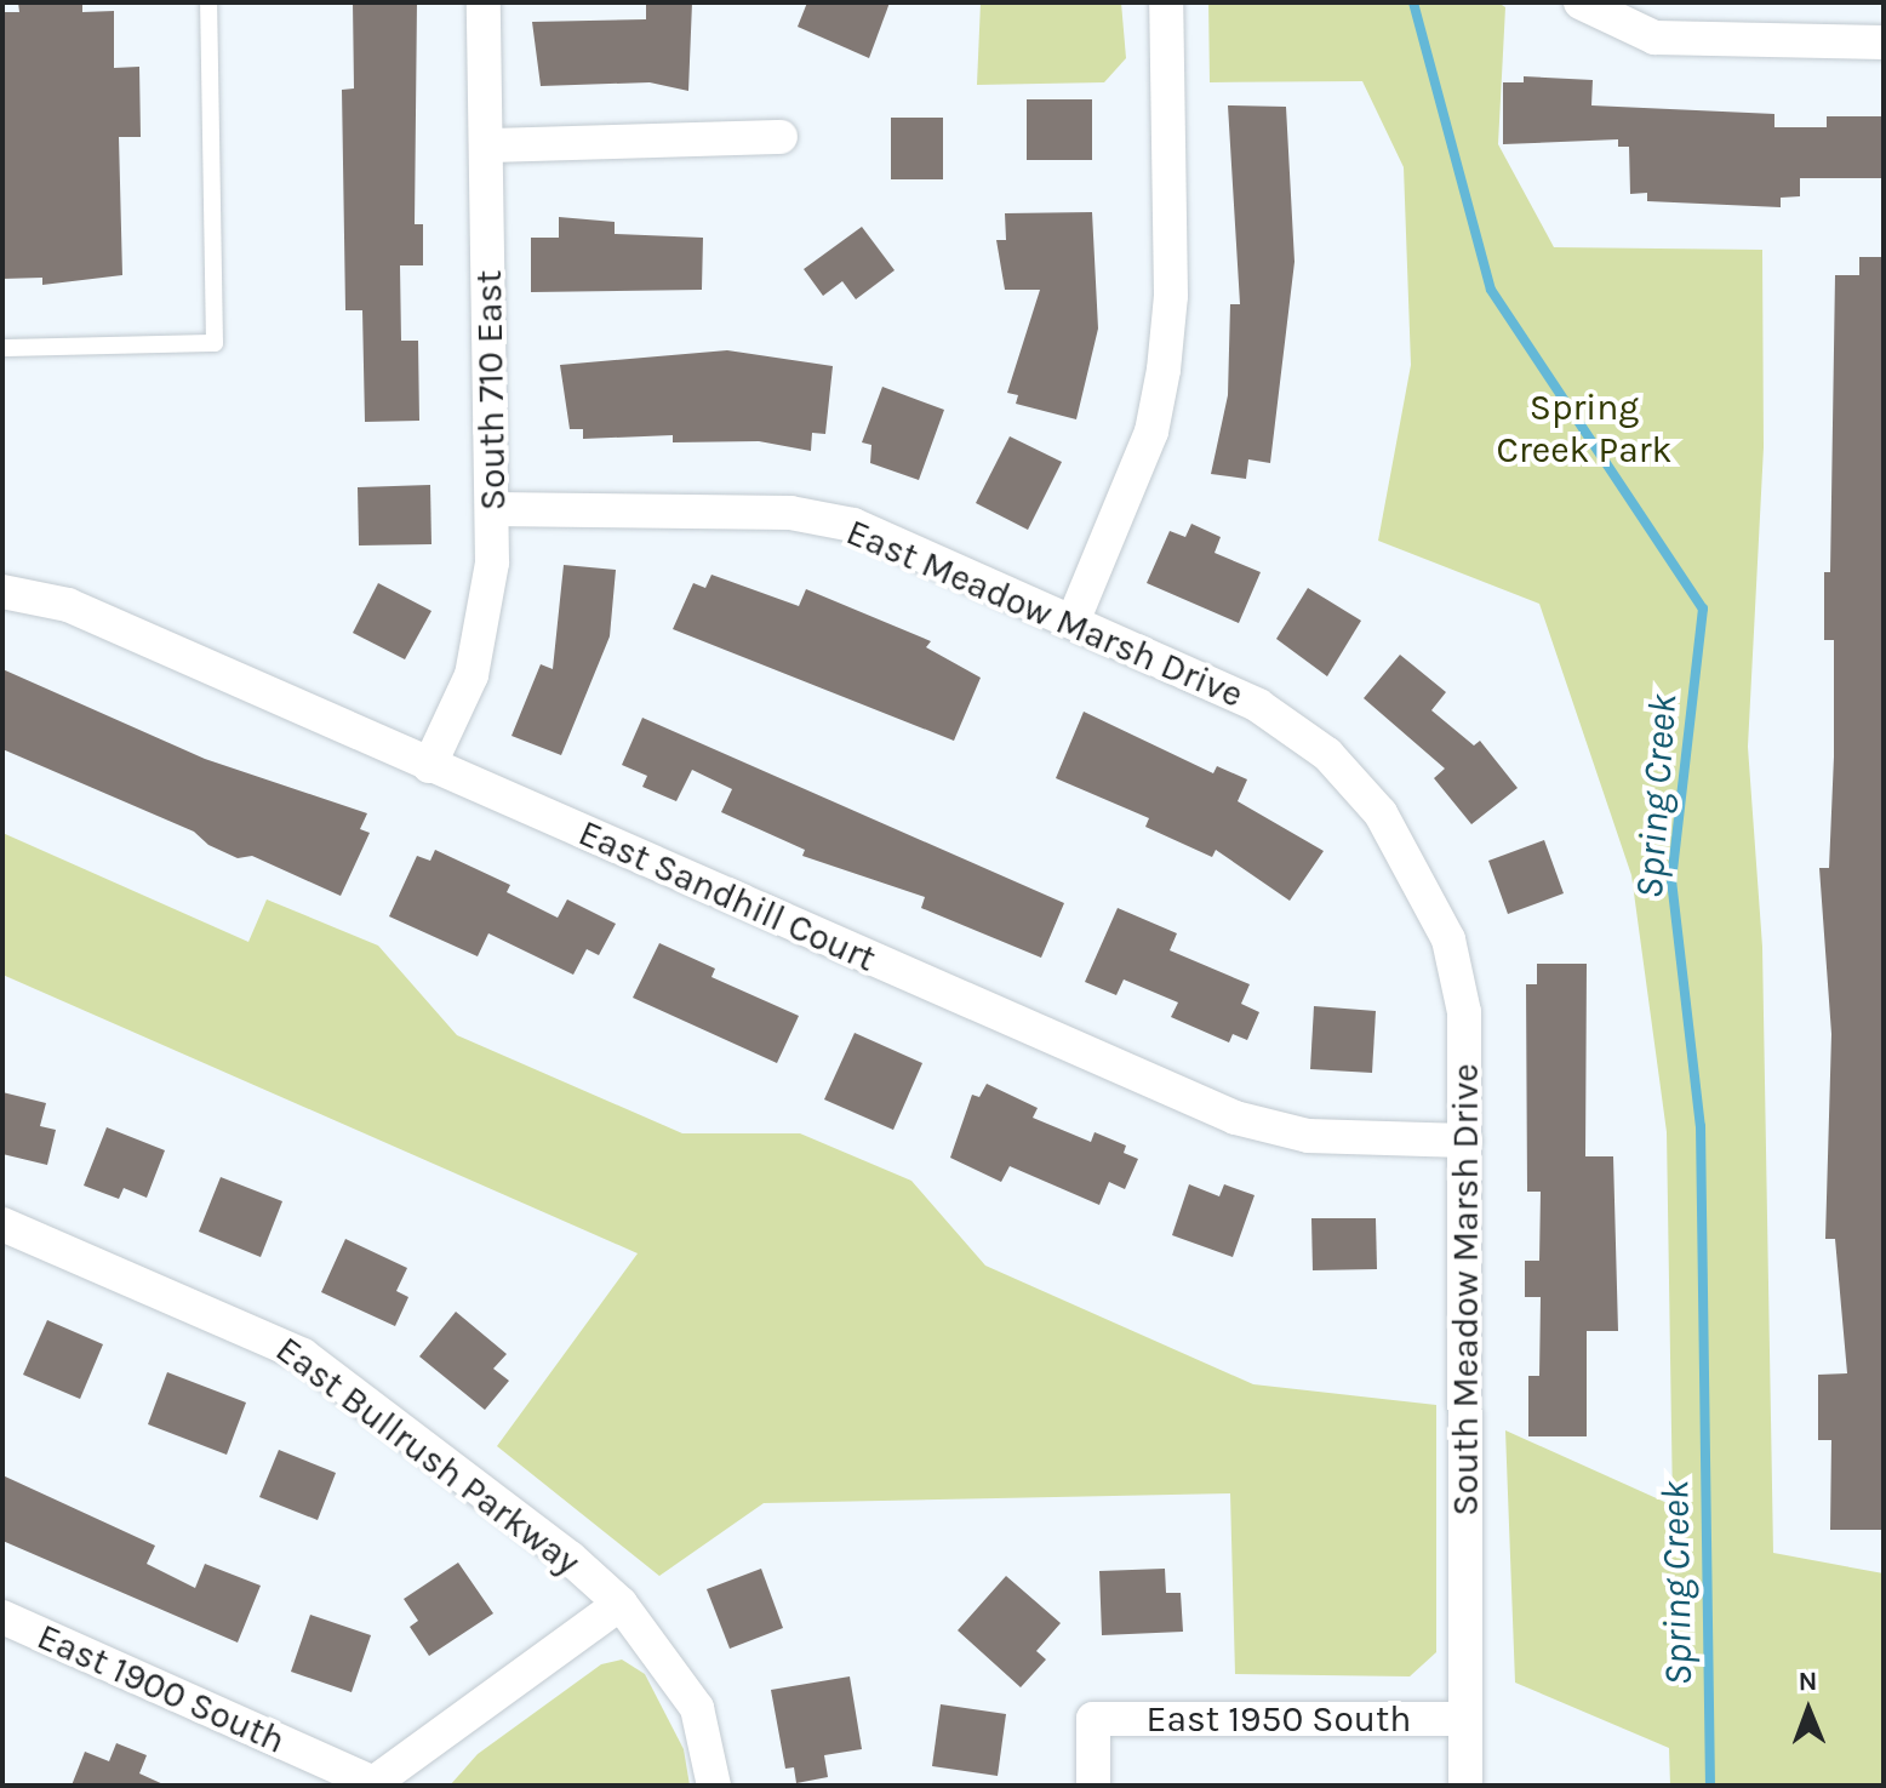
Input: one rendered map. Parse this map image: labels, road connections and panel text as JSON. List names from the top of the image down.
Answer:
{
  "streets": {
    "street": [
      "South 710 East",
      "East Meadow Marsh Drive",
      "East Sandhill Court",
      "South Meadow Marsh Drive",
      "East Bullrush Parkway",
      "East 1900 South",
      "East 1950 South"
    ]
  },
  "crossings": [
    ["South 710 East", "East Meadow Marsh Drive"],
    ["South 710 East", "East Sandhill Court"],
    ["East Meadow Marsh Drive", "South Meadow Marsh Drive"],
    ["East Sandhill Court", "South Meadow Marsh Drive"],
    ["South Meadow Marsh Drive", "East 1950 South"],
    ["East Bullrush Parkway", "East 1900 South"]
  ],
  "water": ["Spring Creek"],
  "parks": ["Spring Creek Park"],
  "north": "top"
}
